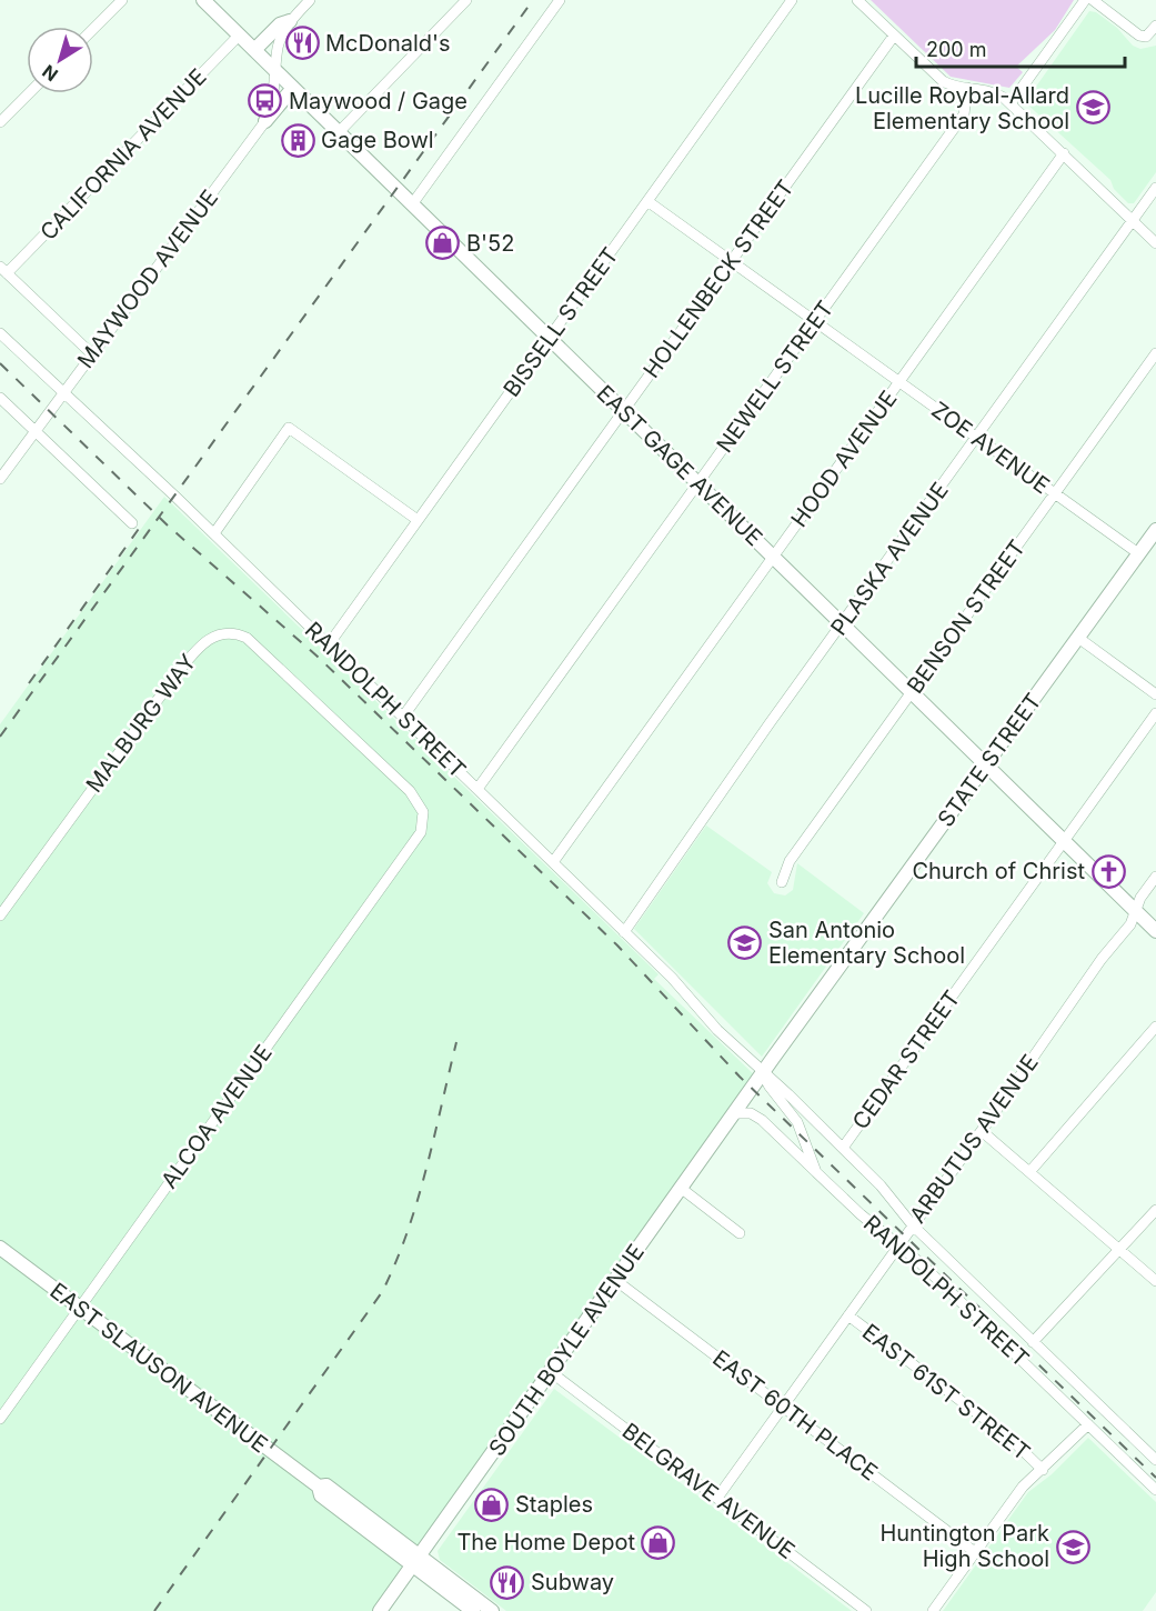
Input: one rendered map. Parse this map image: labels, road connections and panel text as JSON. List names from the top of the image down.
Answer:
{
  "streets": {
    "main road": [
      "EAST GAGE AVENUE",
      "STATE STREET",
      "SOUTH BOYLE AVENUE",
      "EAST SLAUSON AVENUE"
    ],
    "street": [
      "CALIFORNIA AVENUE",
      "MAYWOOD AVENUE",
      "HOLLENBECK STREET",
      "BISSELL STREET",
      "NEWELL STREET",
      "ZOE AVENUE",
      "HOOD AVENUE",
      "PLASKA AVENUE",
      "BENSON STREET",
      "RANDOLPH STREET",
      "MALBURG WAY",
      "CEDAR STREET",
      "ALCOA AVENUE",
      "ARBUTUS AVENUE",
      "EAST 61ST STREET",
      "EAST 60TH PLACE",
      "BELGRAVE AVENUE"
    ]
  },
  "crossings": [
    ["CALIFORNIA AVENUE", "EAST GAGE AVENUE"],
    ["MAYWOOD AVENUE", "EAST GAGE AVENUE"],
    ["MAYWOOD AVENUE", "RANDOLPH STREET"],
    ["HOLLENBECK STREET", "ZOE AVENUE"],
    ["HOLLENBECK STREET", "EAST GAGE AVENUE"],
    ["HOLLENBECK STREET", "RANDOLPH STREET"],
    ["BISSELL STREET", "ZOE AVENUE"],
    ["BISSELL STREET", "EAST GAGE AVENUE"],
    ["BISSELL STREET", "RANDOLPH STREET"],
    ["NEWELL STREET", "ZOE AVENUE"],
    ["NEWELL STREET", "EAST GAGE AVENUE"],
    ["NEWELL STREET", "RANDOLPH STREET"],
    ["ZOE AVENUE", "HOOD AVENUE"],
    ["ZOE AVENUE", "PLASKA AVENUE"],
    ["ZOE AVENUE", "BENSON STREET"],
    ["ZOE AVENUE", "STATE STREET"],
    ["HOOD AVENUE", "EAST GAGE AVENUE"],
    ["HOOD AVENUE", "RANDOLPH STREET"],
    ["EAST GAGE AVENUE", "PLASKA AVENUE"],
    ["EAST GAGE AVENUE", "BENSON STREET"],
    ["EAST GAGE AVENUE", "STATE STREET"],
    ["EAST GAGE AVENUE", "CEDAR STREET"],
    ["EAST GAGE AVENUE", "ARBUTUS AVENUE"],
    ["PLASKA AVENUE", "RANDOLPH STREET"],
    ["RANDOLPH STREET", "STATE STREET"],
    ["RANDOLPH STREET", "CEDAR STREET"],
    ["RANDOLPH STREET", "ARBUTUS AVENUE"],
    ["MALBURG WAY", "ALCOA AVENUE"],
    ["STATE STREET", "SOUTH BOYLE AVENUE"],
    ["ALCOA AVENUE", "EAST SLAUSON AVENUE"],
    ["ARBUTUS AVENUE", "EAST 61ST STREET"],
    ["ARBUTUS AVENUE", "EAST 60TH PLACE"],
    ["ARBUTUS AVENUE", "BELGRAVE AVENUE"],
    ["SOUTH BOYLE AVENUE", "EAST SLAUSON AVENUE"],
    ["SOUTH BOYLE AVENUE", "EAST 60TH PLACE"],
    ["SOUTH BOYLE AVENUE", "BELGRAVE AVENUE"]
  ],
  "places": {
    "restaurant": ["McDonald's", "Subway"],
    "bus stop": ["Maywood / Gage"],
    "school or university": ["Lucille Roybal-Allard Elementary School", "San Antonio Elementary School", "Huntington Park High School"],
    "building": ["Gage Bowl"],
    "shop": ["B'52", "Staples", "The Home Depot"],
    "church": ["Church of Christ"]
  },
  "scale_bar": "200 m",
  "north": "bottom left"
}
